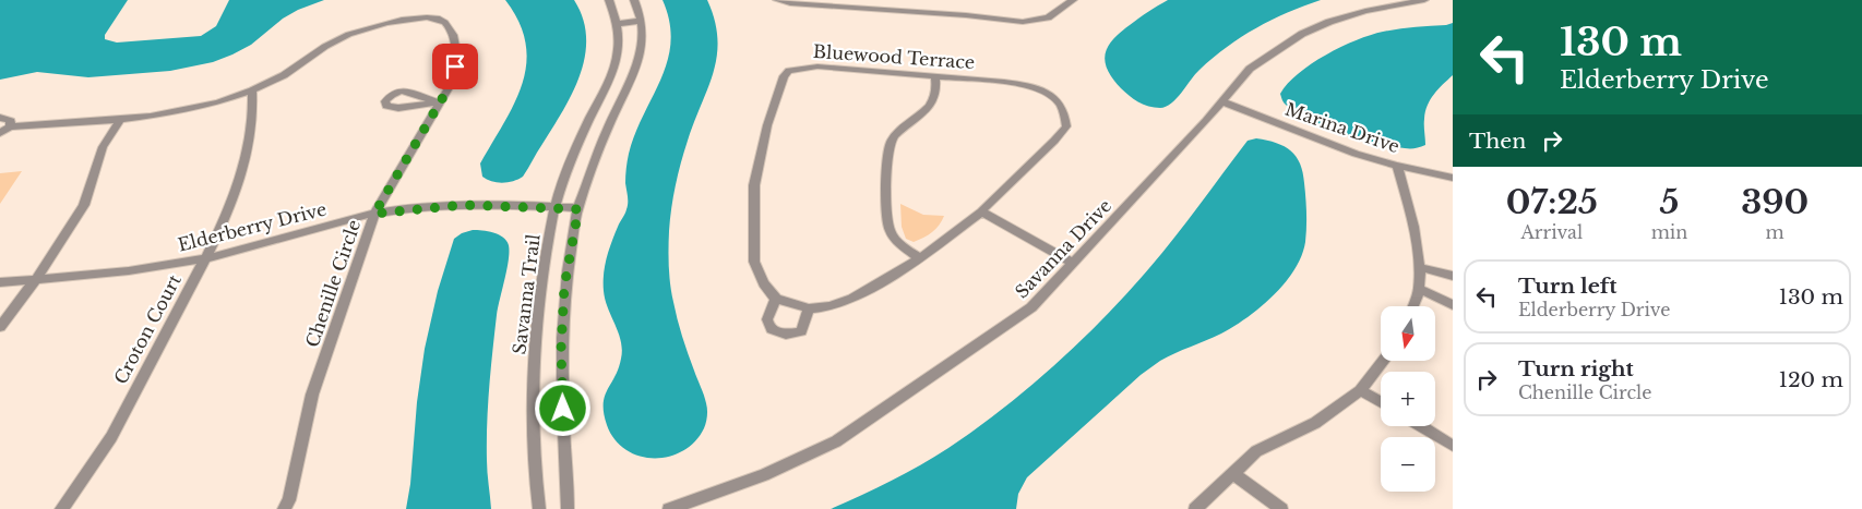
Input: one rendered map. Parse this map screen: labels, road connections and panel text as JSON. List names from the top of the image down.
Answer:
{
  "streets": {
    "street": [
      "Bluewood Terrace",
      "Marina Drive",
      "Elderberry Drive",
      "Savanna Drive",
      "Chenille Circle",
      "Savanna Trail",
      "Croton Court"
    ]
  },
  "crossings": [
    ["Marina Drive", "Savanna Drive"],
    ["Elderberry Drive", "Chenille Circle"],
    ["Elderberry Drive", "Savanna Trail"],
    ["Elderberry Drive", "Croton Court"],
    ["Chenille Circle", "Croton Court"]
  ],
  "north": "bottom",
  "page": {
    "turn": ["130 m", "Elderberry Drive"],
    "then": "Then",
    "eta": [
      "07:25",
      "Arrival",
      "5",
      "min",
      "390",
      "m"
    ],
    "list": [
      {
        "name": "Turn left",
        "note": "Elderberry Drive",
        "value": "130 m"
      },
      {
        "name": "Turn right",
        "note": "Chenille Circle",
        "value": "120 m"
      }
    ],
    "map_buttons": ["+", "−"]
  }
}
